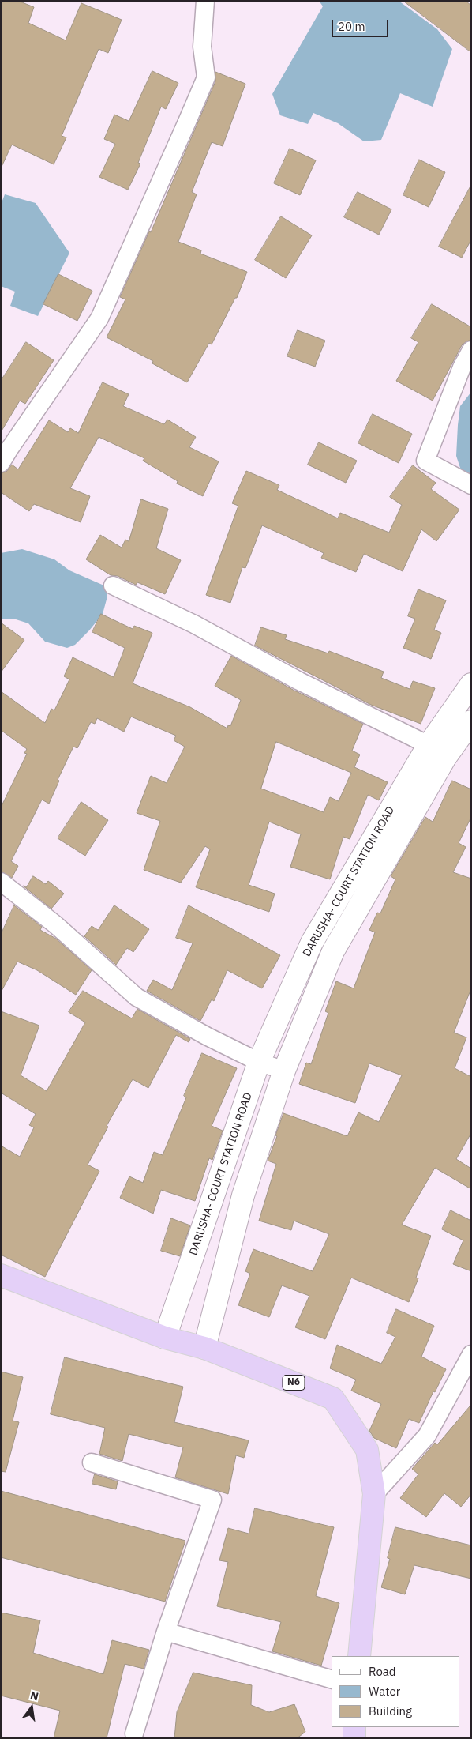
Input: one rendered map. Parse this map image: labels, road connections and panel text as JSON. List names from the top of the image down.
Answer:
{
  "streets": {
    "highway": ["N6"],
    "street": ["DARUSHA- COURT STATION ROAD"]
  },
  "crossings": [
    ["DARUSHA- COURT STATION ROAD", "N6"]
  ],
  "legend": ["Road", "Water", "Building"],
  "scale_bar": "20 m",
  "north": "top"
}
